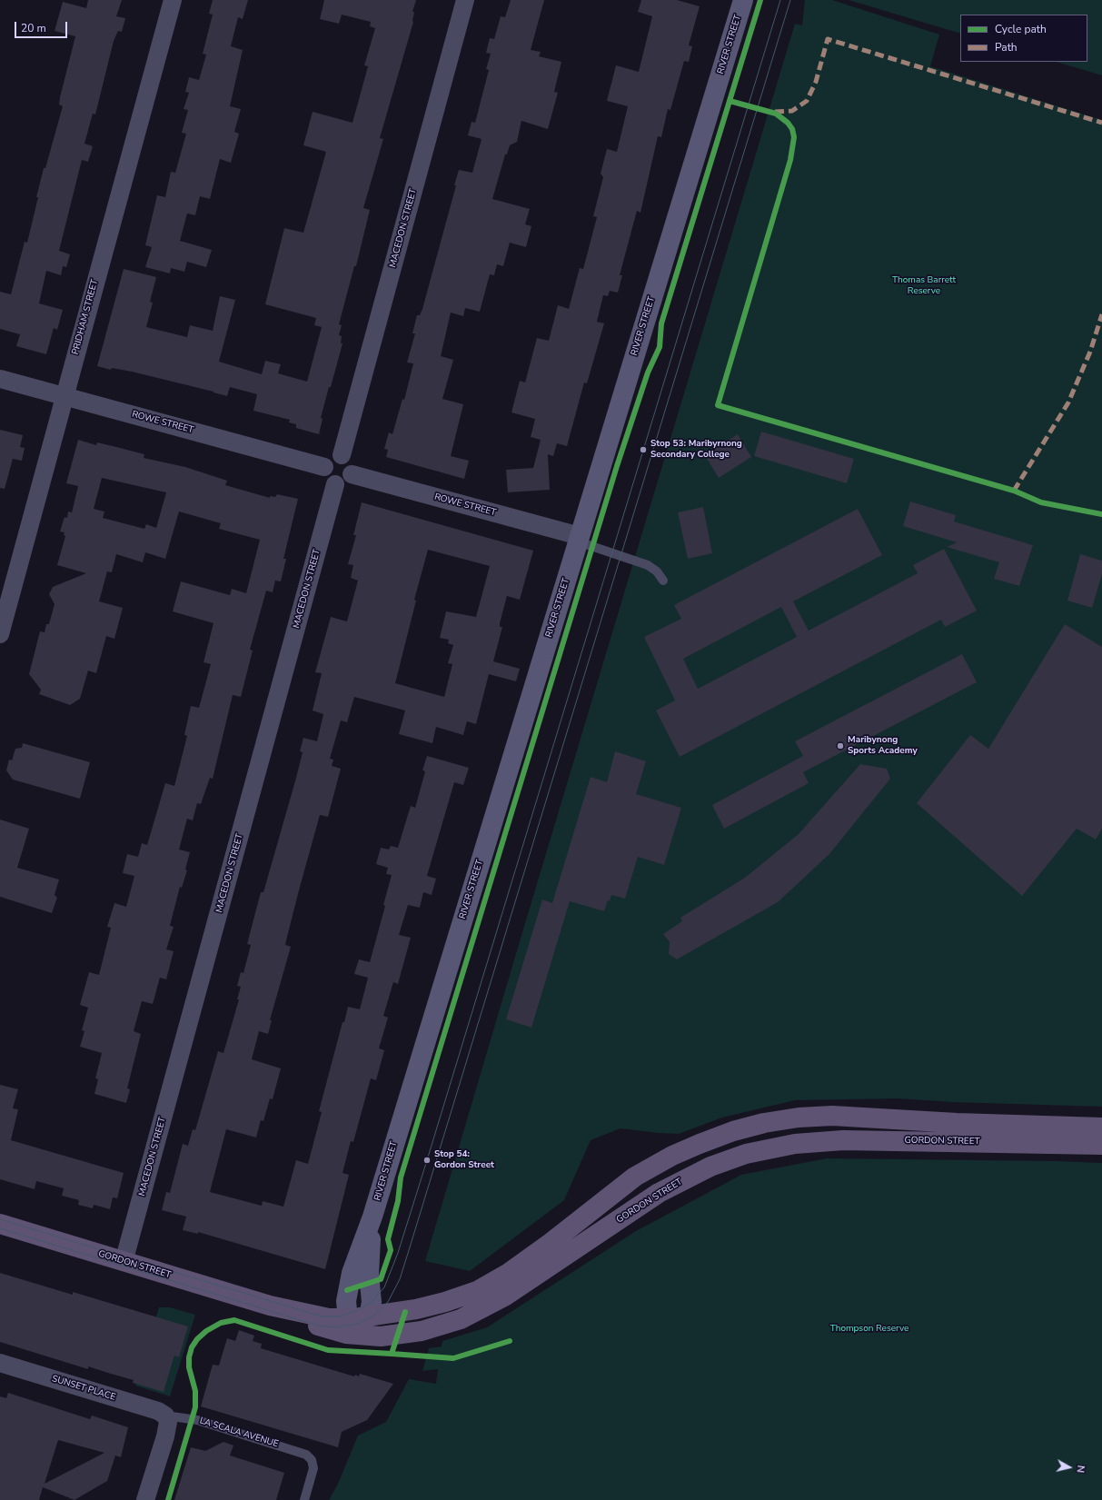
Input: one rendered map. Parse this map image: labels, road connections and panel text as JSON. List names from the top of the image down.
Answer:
{
  "streets": {
    "main road": ["GORDON STREET"],
    "street": [
      "RIVER STREET",
      "MACEDON STREET",
      "PRIDHAM STREET",
      "ROWE STREET",
      "SUNSET PLACE"
    ],
    "lane": ["LA SCALA AVENUE"]
  },
  "crossings": [
    ["RIVER STREET", "ROWE STREET"],
    ["RIVER STREET", "GORDON STREET"],
    ["MACEDON STREET", "ROWE STREET"],
    ["MACEDON STREET", "GORDON STREET"],
    ["PRIDHAM STREET", "ROWE STREET"],
    ["SUNSET PLACE", "LA SCALA AVENUE"]
  ],
  "parks": ["Thomas Barrett Reserve", "Thompson Reserve"],
  "places": ["Stop 53: Maribyrnong Secondary College", "Maribynong Sports Academy", "Stop 54: Gordon Street"],
  "legend": ["Cycle path", "Path"],
  "scale_bar": "20 m",
  "north": "right"
}
